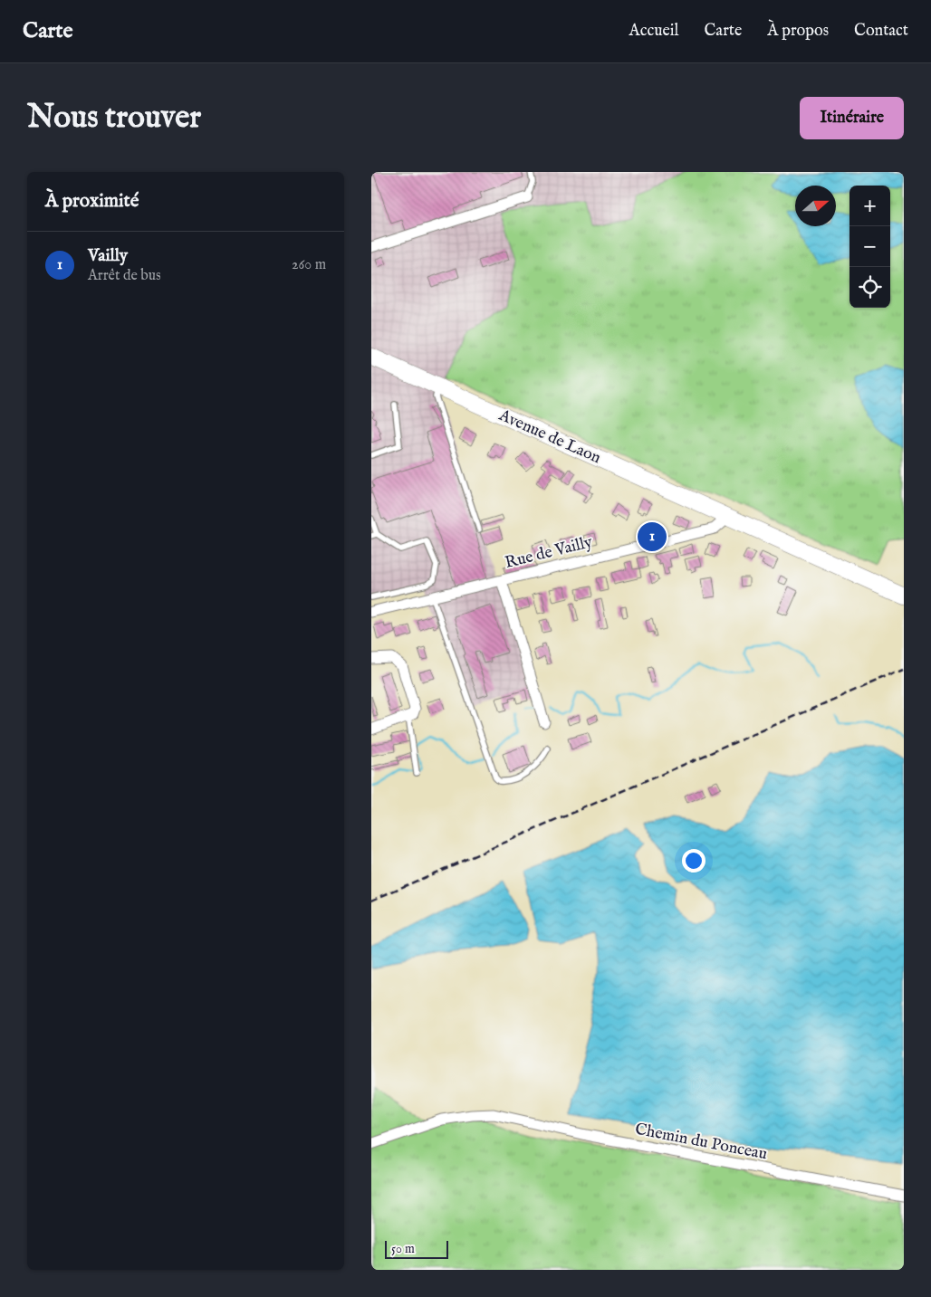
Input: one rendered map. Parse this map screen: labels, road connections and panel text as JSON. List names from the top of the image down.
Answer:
{
  "streets": {
    "main road": ["Avenue de Laon"],
    "street": ["Rue de Vailly", "Chemin du Ponceau"]
  },
  "crossings": [
    ["Avenue de Laon", "Rue de Vailly"]
  ],
  "scale_bar": "50 m",
  "north": "right",
  "page": {
    "header": "Carte",
    "nav": [
      "Accueil",
      "Carte",
      "À propos",
      "Contact"
    ],
    "buttons": "Itinéraire",
    "title": "Nous trouver",
    "heading": "À proximité",
    "map_buttons": ["+", "−"],
    "list": [
      {
        "mark": "1",
        "name": "Vailly",
        "note": "Arrêt de bus",
        "value": "260 m"
      }
    ],
    "pins": "1",
    "scale": "50 m"
  }
}
